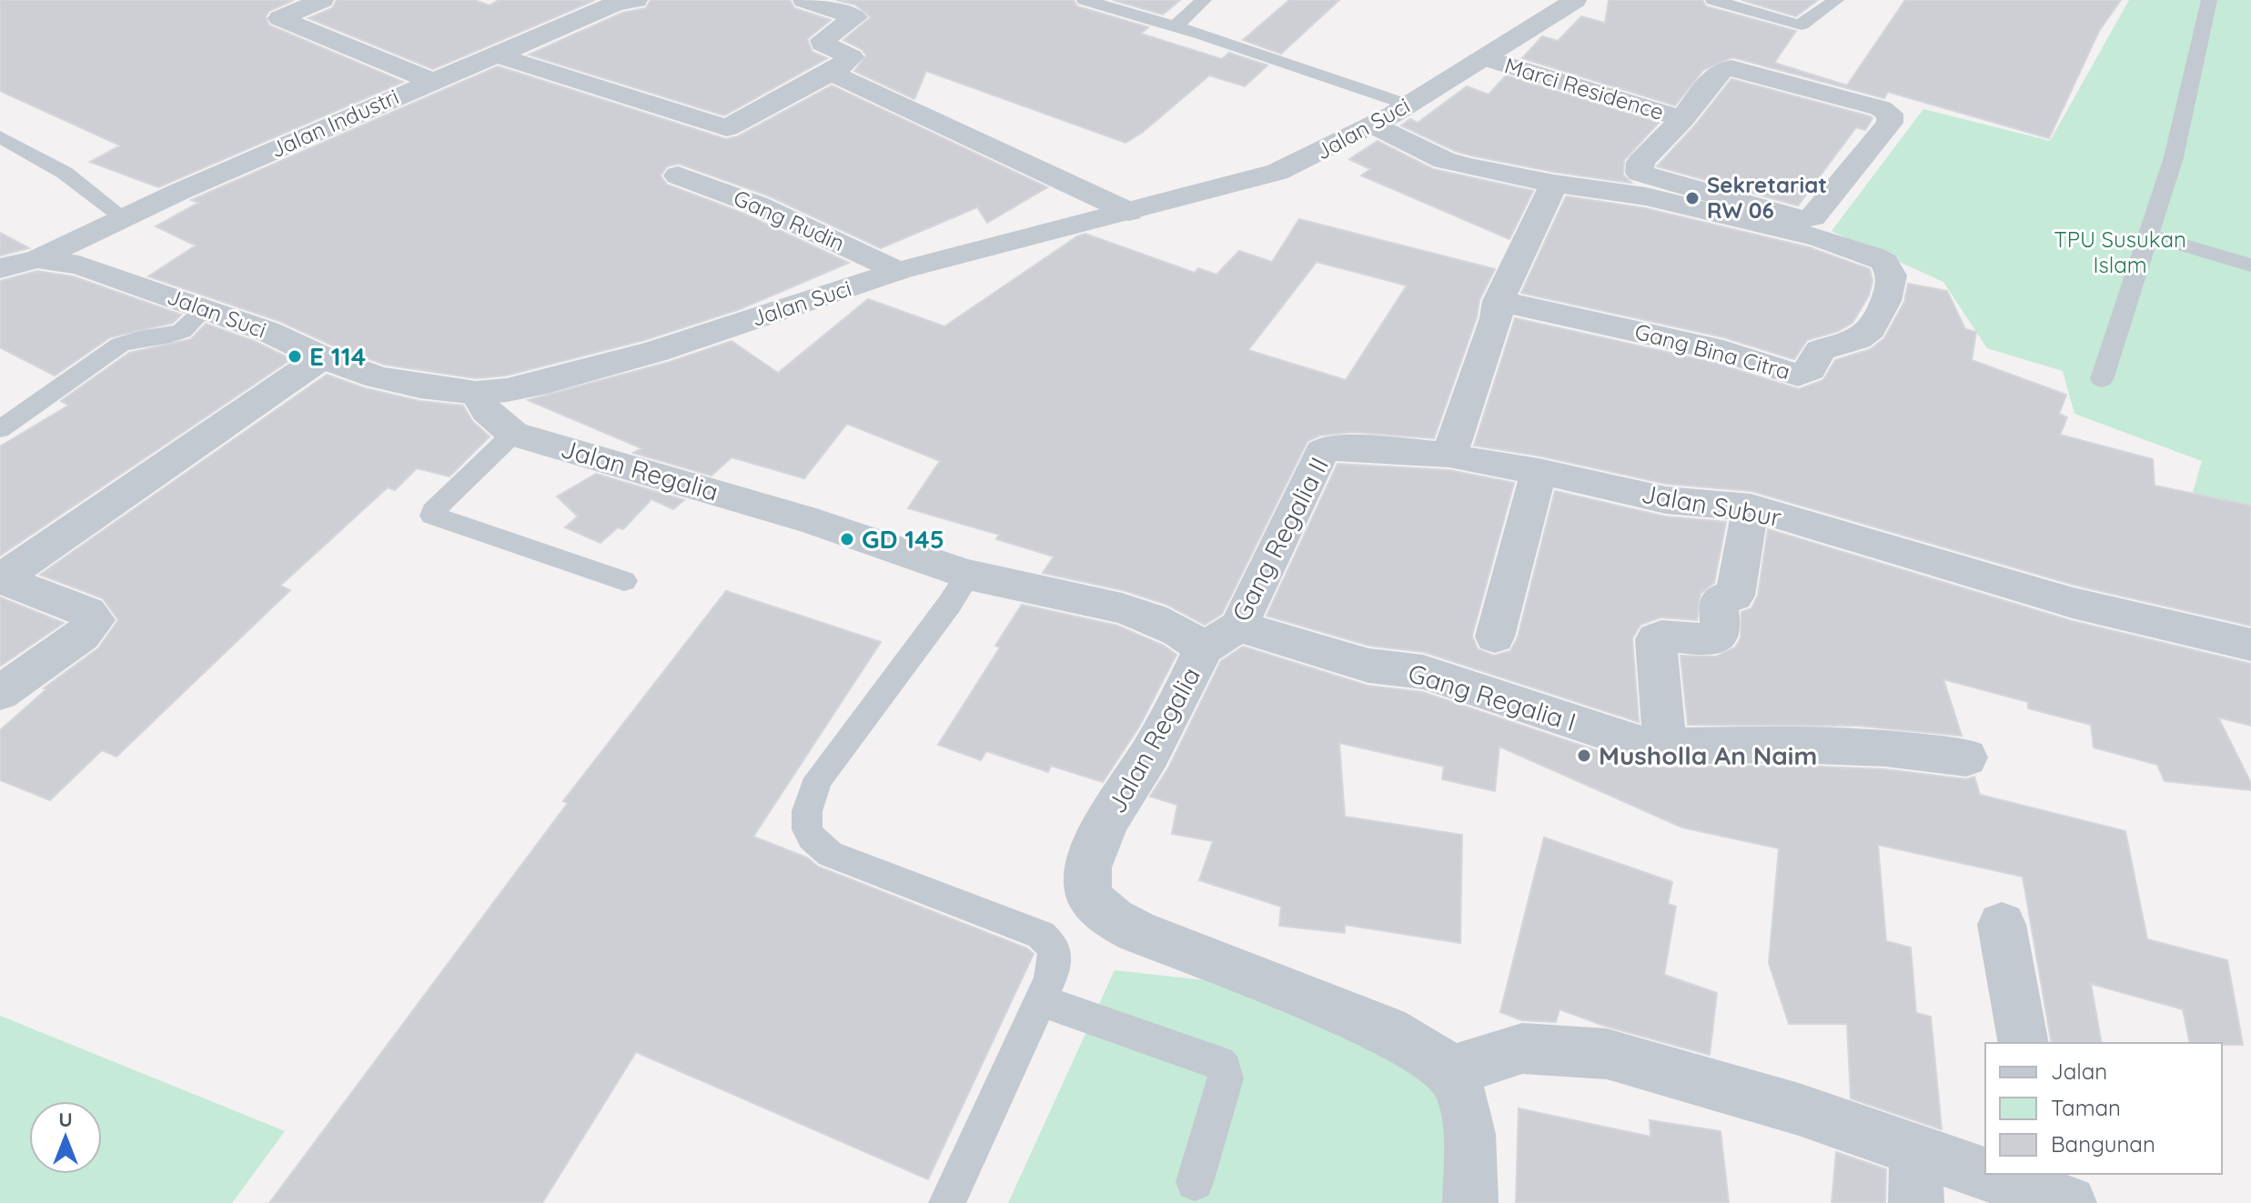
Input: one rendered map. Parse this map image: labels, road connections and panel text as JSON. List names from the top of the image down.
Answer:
{
  "streets": {
    "street": [
      "Marci Residence",
      "Jalan Industri",
      "Jalan Suci",
      "Gang Rudin",
      "Gang Bina Citra",
      "Jalan Regalia",
      "Jalan Subur",
      "Gang Regalia II",
      "Gang Regalia I"
    ]
  },
  "crossings": [
    ["Marci Residence", "Jalan Suci"],
    ["Marci Residence", "Gang Bina Citra"],
    ["Jalan Industri", "Jalan Suci"],
    ["Jalan Suci", "Gang Rudin"],
    ["Jalan Suci", "Gang Bina Citra"],
    ["Jalan Suci", "Jalan Regalia"],
    ["Jalan Regalia", "Gang Regalia II"],
    ["Jalan Regalia", "Gang Regalia I"],
    ["Jalan Subur", "Gang Regalia II"],
    ["Gang Regalia II", "Gang Regalia I"]
  ],
  "parks": ["TPU Susukan Islam"],
  "places": [
    "Sekretariat RW 06",
    "E 114",
    "GD 145",
    "Musholla An Naim"
  ],
  "legend": ["Jalan", "Taman", "Bangunan"],
  "north": "top"
}
